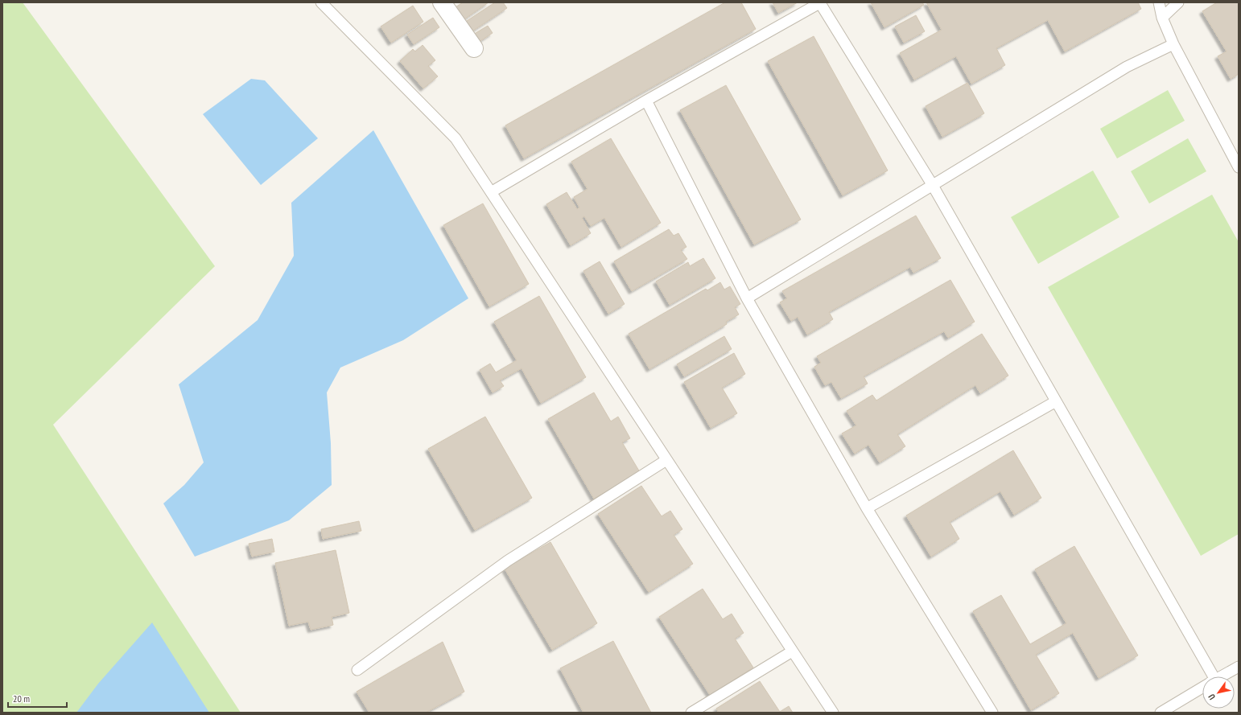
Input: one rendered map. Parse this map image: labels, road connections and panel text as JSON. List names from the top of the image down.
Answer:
{
  "scale_bar": "20 m",
  "north": "bottom left"
}
